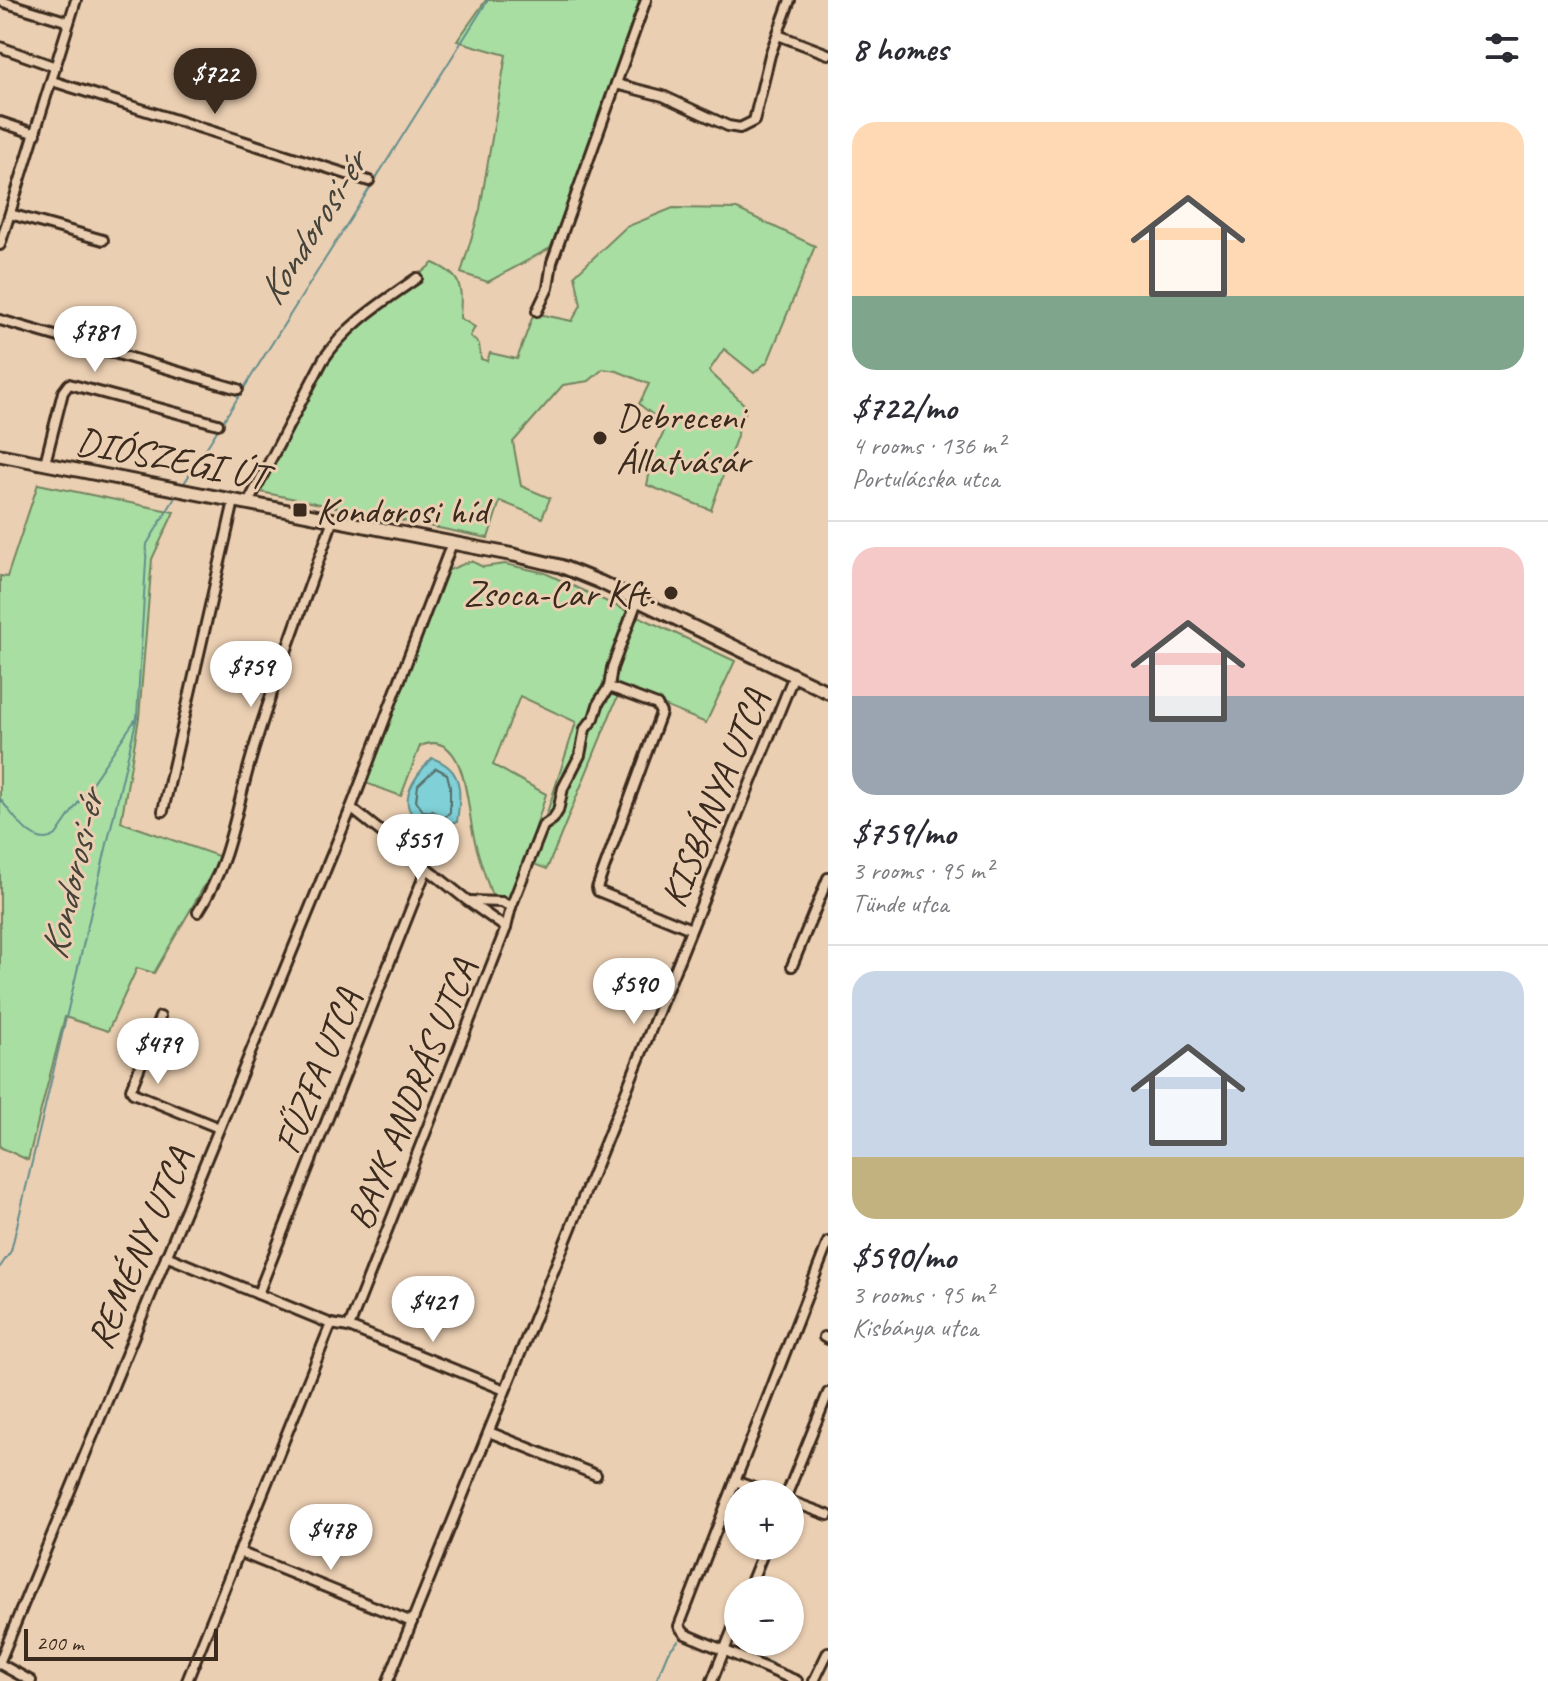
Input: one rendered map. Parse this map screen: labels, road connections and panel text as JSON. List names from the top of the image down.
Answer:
{
  "streets": {
    "main road": ["DIÓSZEGI ÚT"],
    "street": [
      "KISBÁNYA UTCA",
      "FŰZFA UTCA",
      "BAYK ANDRÁS UTCA",
      "REMÉNY UTCA"
    ]
  },
  "crossings": [
    ["DIÓSZEGI ÚT", "KISBÁNYA UTCA"],
    ["DIÓSZEGI ÚT", "BAYK ANDRÁS UTCA"],
    ["DIÓSZEGI ÚT", "REMÉNY UTCA"]
  ],
  "water": ["Kondorosi-ér"],
  "places": {
    "other": ["Debreceni Állatvásár", "Zsoca-Car Kft."],
    "transit": ["Kondorosi híd"]
  },
  "scale_bar": "200 m",
  "page": {
    "heading": "8 homes",
    "price": [
      "$722",
      "$781",
      "$759",
      "$551",
      "$590",
      "$479",
      "$421",
      "$478"
    ],
    "list": [
      {
        "name": "$722/mo",
        "note": "4 rooms · 136 m² · Portulácska utca"
      },
      {
        "name": "$759/mo",
        "note": "3 rooms · 95 m² · Tünde utca"
      },
      {
        "name": "$590/mo",
        "note": "3 rooms · 95 m² · Kisbánya utca"
      }
    ],
    "map_buttons": ["+", "−"],
    "scale": "200 m"
  }
}
